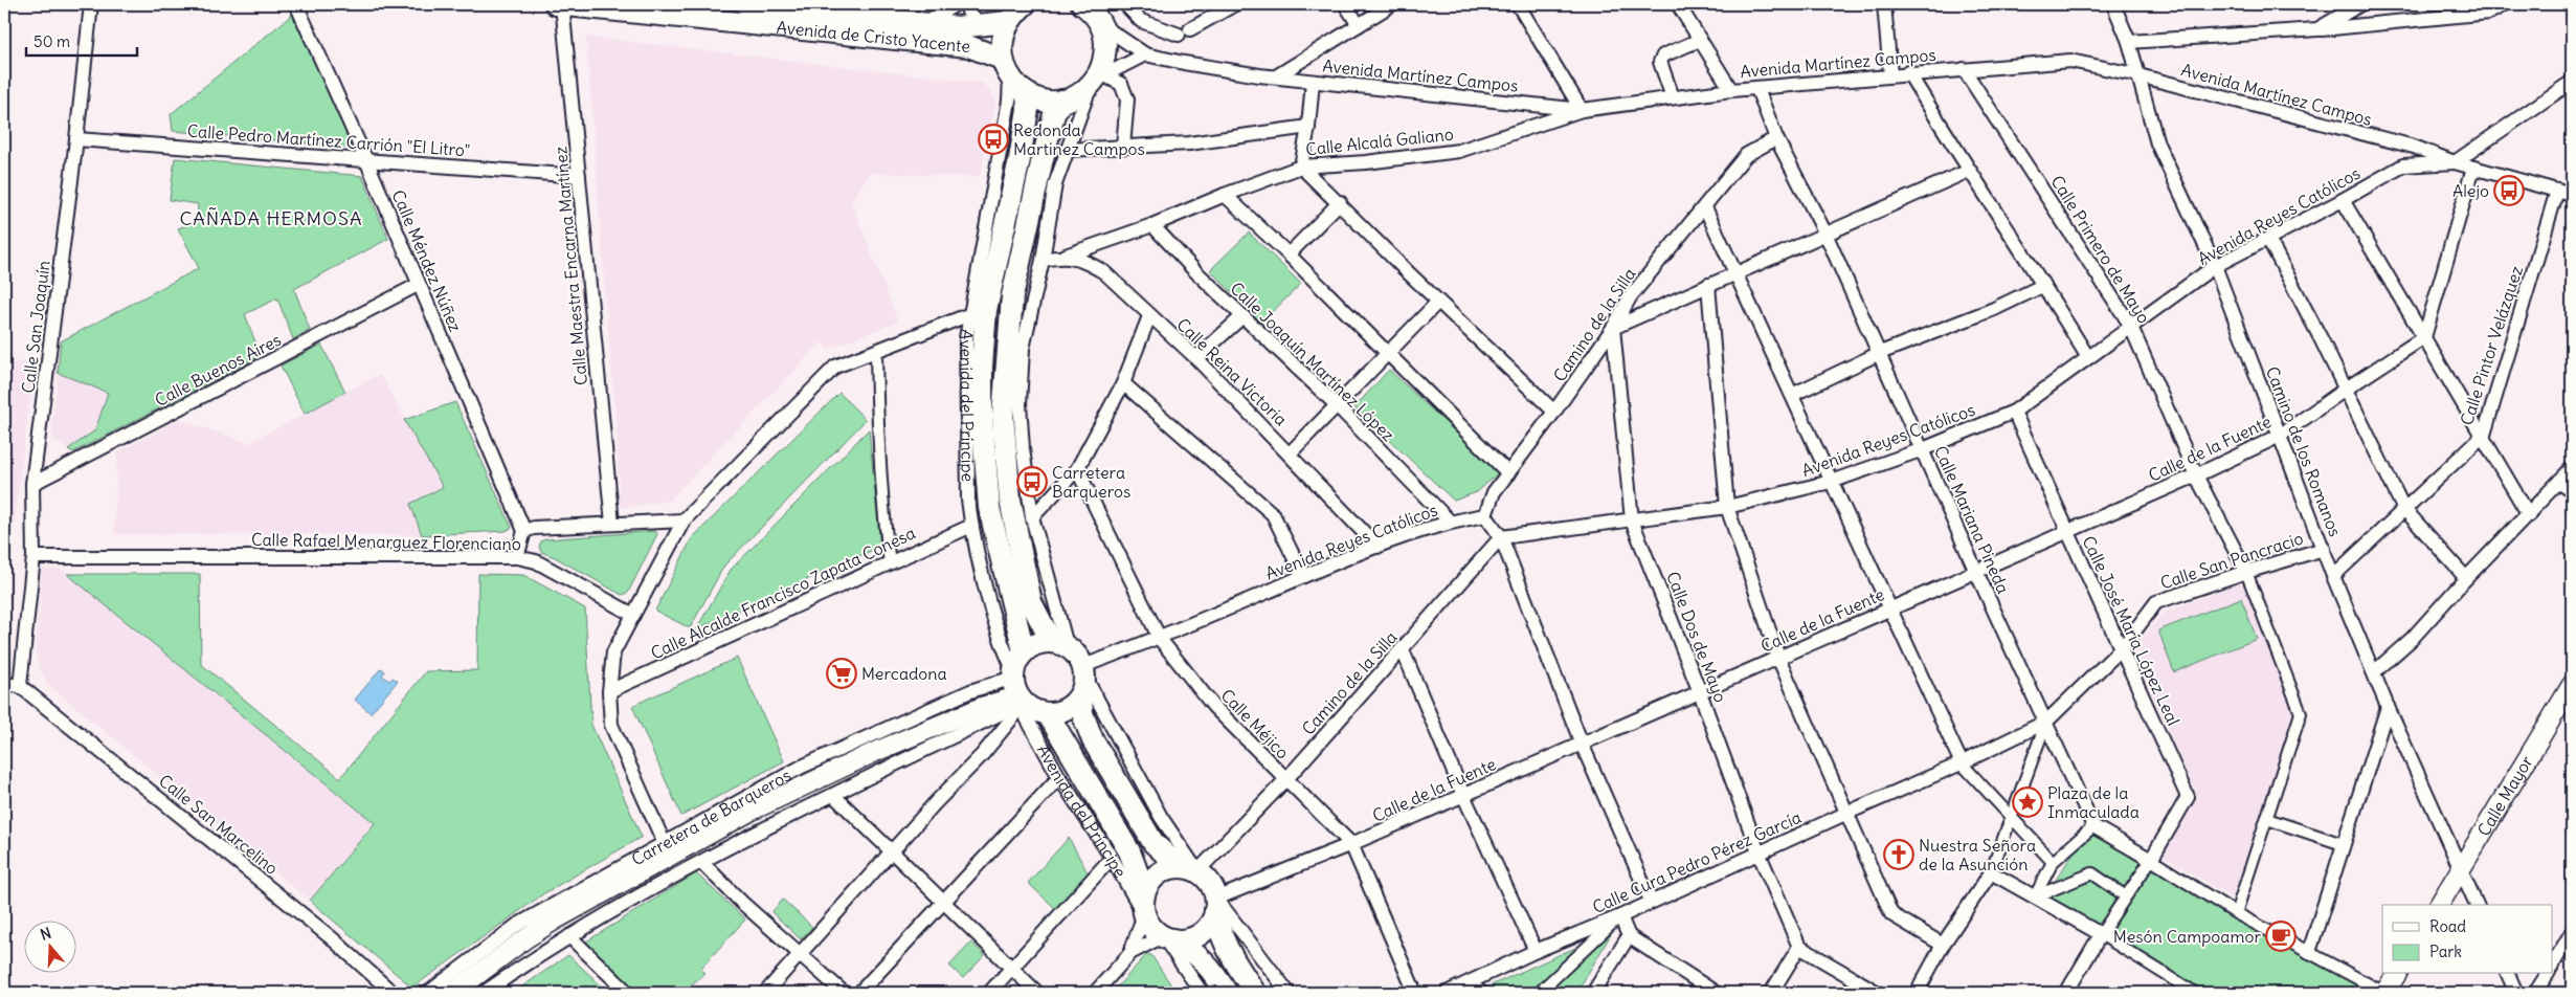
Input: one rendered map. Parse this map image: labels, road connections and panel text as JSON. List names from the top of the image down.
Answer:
{
  "streets": {
    "main road": [
      "Avenida de Cristo Yacente",
      "Avenida del Príncipe",
      "Calle Mayor",
      "Carretera de Barqueros"
    ],
    "street": [
      "Avenida Martínez Campos",
      "Calle Pedro Martínez Carrión \"El Litro\"",
      "Calle Alcalá Galiano",
      "Avenida Reyes Católicos",
      "Calle Primero de Mayo",
      "Calle Méndez Núñez",
      "Calle Maestra Encarna Martínez",
      "Camino de la Silla",
      "Calle San Joaquín",
      "Calle Pintor Velázquez",
      "Calle Joaquín Martínez López",
      "Calle Buenos Aires",
      "Calle Reina Victoria",
      "Calle de la Fuente",
      "Camino de los Romanos",
      "Calle Mariana Pineda",
      "Calle Rafael Menarguez Florenciano",
      "Calle San Pancracio",
      "Calle Alcalde Francisco Zapata Conesa",
      "Calle José María López Leal",
      "Calle Dos de Mayo",
      "Calle Méjico",
      "Calle San Marcelino",
      "Calle Cura Pedro Pérez García"
    ]
  },
  "crossings": [
    ["Avenida de Cristo Yacente", "Calle Maestra Encarna Martínez"],
    ["Avenida de Cristo Yacente", "Avenida del Príncipe"],
    ["Avenida Martínez Campos", "Calle Alcalá Galiano"],
    ["Avenida Martínez Campos", "Avenida Reyes Católicos"],
    ["Avenida Martínez Campos", "Calle Primero de Mayo"],
    ["Avenida Martínez Campos", "Calle Pintor Velázquez"],
    ["Avenida Martínez Campos", "Camino de los Romanos"],
    ["Calle Pedro Martínez Carrión \"El Litro\"", "Calle Méndez Núñez"],
    ["Calle Pedro Martínez Carrión \"El Litro\"", "Calle Maestra Encarna Martínez"],
    ["Calle Pedro Martínez Carrión \"El Litro\"", "Calle San Joaquín"],
    ["Calle Alcalá Galiano", "Calle Joaquín Martínez López"],
    ["Calle Alcalá Galiano", "Calle Reina Victoria"],
    ["Avenida Reyes Católicos", "Calle Primero de Mayo"],
    ["Avenida Reyes Católicos", "Camino de la Silla"],
    ["Avenida Reyes Católicos", "Calle Joaquín Martínez López"],
    ["Avenida Reyes Católicos", "Calle Reina Victoria"],
    ["Avenida Reyes Católicos", "Avenida del Príncipe"],
    ["Avenida Reyes Católicos", "Camino de los Romanos"],
    ["Avenida Reyes Católicos", "Calle Mariana Pineda"],
    ["Avenida Reyes Católicos", "Calle José María López Leal"],
    ["Avenida Reyes Católicos", "Calle Dos de Mayo"],
    ["Avenida Reyes Católicos", "Calle Méjico"],
    ["Avenida Reyes Católicos", "Carretera de Barqueros"],
    ["Calle Primero de Mayo", "Calle de la Fuente"],
    ["Calle Primero de Mayo", "Calle San Pancracio"],
    ["Calle Méndez Núñez", "Calle Buenos Aires"],
    ["Camino de la Silla", "Avenida del Príncipe"],
    ["Camino de la Silla", "Calle de la Fuente"],
    ["Camino de la Silla", "Calle Mariana Pineda"],
    ["Camino de la Silla", "Calle Dos de Mayo"],
    ["Camino de la Silla", "Calle Méjico"],
    ["Calle San Joaquín", "Calle Buenos Aires"],
    ["Calle San Joaquín", "Calle Rafael Menarguez Florenciano"],
    ["Calle San Joaquín", "Calle San Marcelino"],
    ["Calle Pintor Velázquez", "Camino de los Romanos"],
    ["Avenida del Príncipe", "Calle de la Fuente"],
    ["Avenida del Príncipe", "Calle Alcalde Francisco Zapata Conesa"],
    ["Avenida del Príncipe", "Carretera de Barqueros"],
    ["Calle de la Fuente", "Camino de los Romanos"],
    ["Calle de la Fuente", "Calle Mariana Pineda"],
    ["Calle de la Fuente", "Calle José María López Leal"],
    ["Calle de la Fuente", "Calle Dos de Mayo"],
    ["Calle de la Fuente", "Calle Méjico"],
    ["Camino de los Romanos", "Calle San Pancracio"],
    ["Camino de los Romanos", "Calle Mayor"],
    ["Calle Mariana Pineda", "Calle San Pancracio"],
    ["Calle San Pancracio", "Calle José María López Leal"],
    ["Calle San Pancracio", "Calle Cura Pedro Pérez García"],
    ["Calle Dos de Mayo", "Calle Cura Pedro Pérez García"]
  ],
  "districts": ["CAÑADA HERMOSA"],
  "places": {
    "bus stop": ["Redonda Martinez Campos", "Alejo", "Carretera Barqueros"],
    "supermarket": ["Mercadona"],
    "place": ["Plaza de la Inmaculada"],
    "church": ["Nuestra Señora de la Asunción"],
    "cafe": ["Mesón Campoamor"]
  },
  "legend": ["Road", "Park"],
  "scale_bar": "50 m",
  "north": "top"
}
